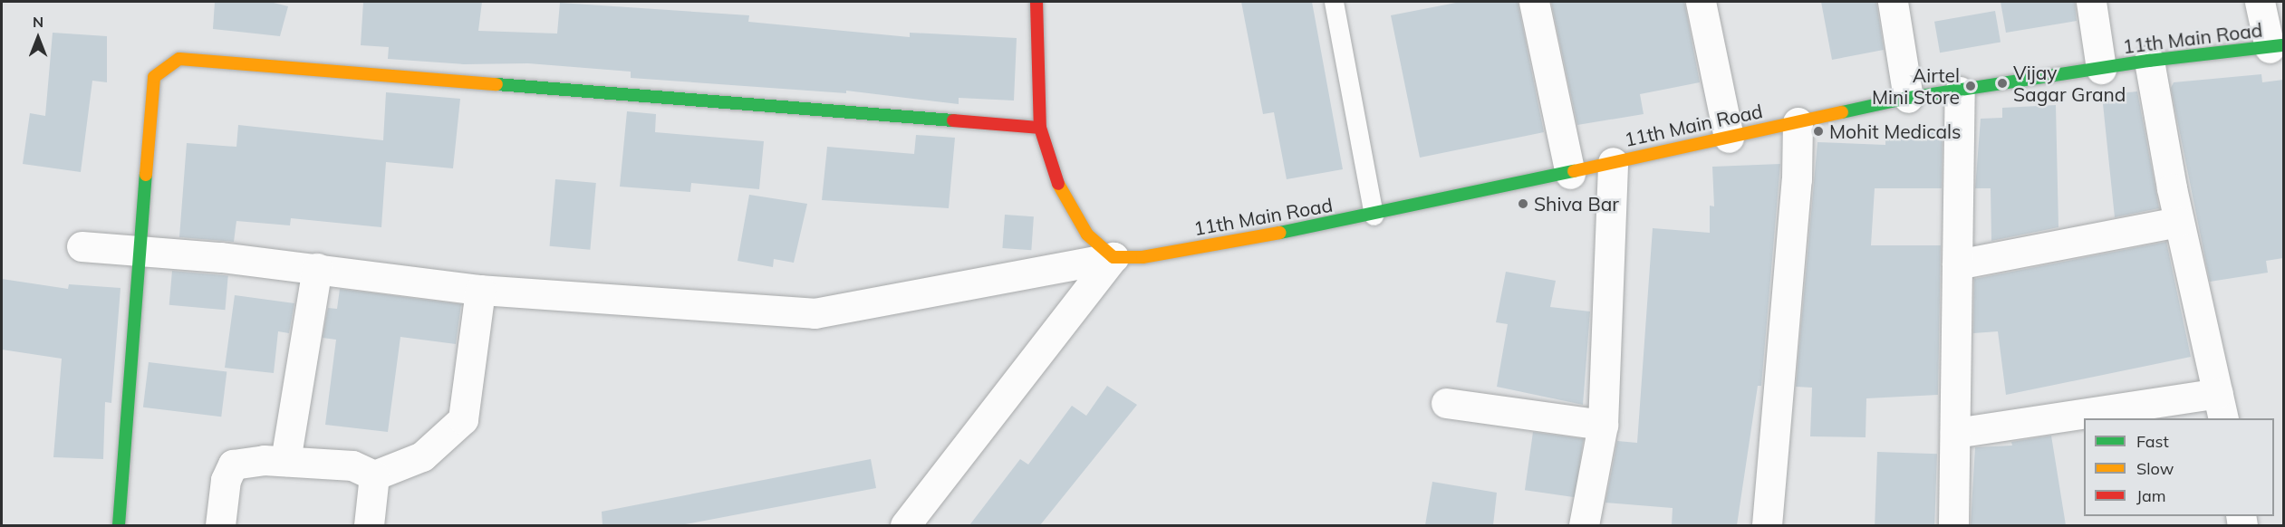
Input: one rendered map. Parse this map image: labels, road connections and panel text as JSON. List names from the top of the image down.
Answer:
{
  "streets": {
    "street": ["11th Main Road"]
  },
  "places": [
    "Vijay Sagar Grand",
    "Airtel Mini Store",
    "Mohit Medicals",
    "Shiva Bar"
  ],
  "legend": ["Fast", "Slow", "Jam"],
  "north": "top"
}
